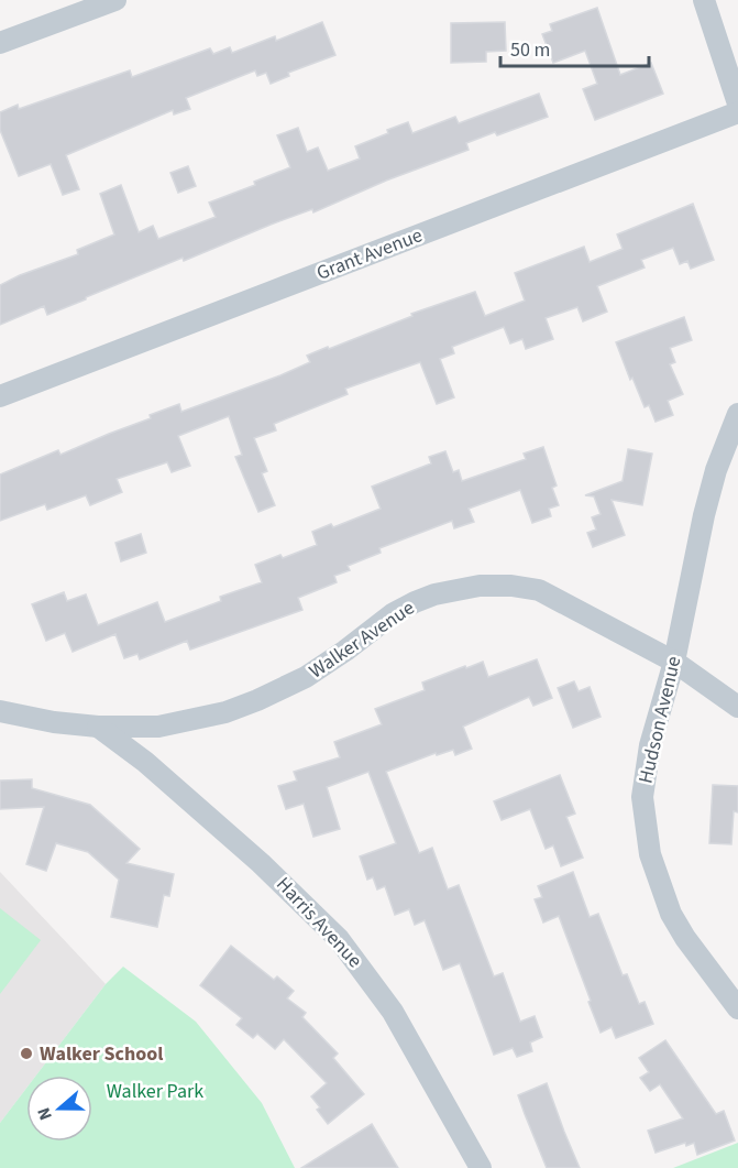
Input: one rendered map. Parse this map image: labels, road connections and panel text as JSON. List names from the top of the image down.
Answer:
{
  "streets": {
    "street": [
      "Grant Avenue",
      "Walker Avenue",
      "Hudson Avenue",
      "Harris Avenue"
    ]
  },
  "crossings": [
    ["Walker Avenue", "Hudson Avenue"],
    ["Walker Avenue", "Harris Avenue"]
  ],
  "parks": ["Walker Park"],
  "places": ["Walker School"],
  "scale_bar": "50 m",
  "north": "left"
}
